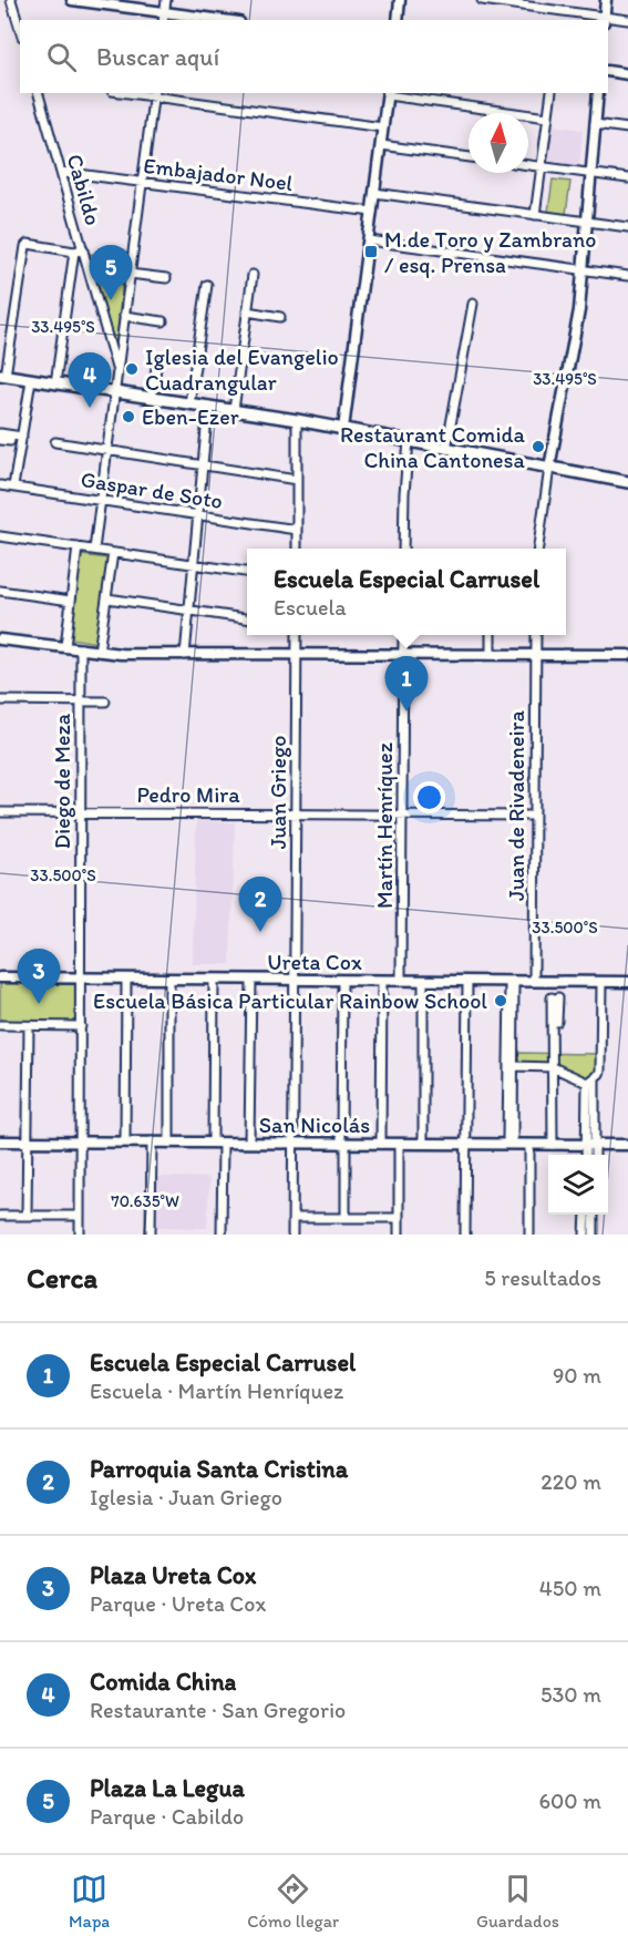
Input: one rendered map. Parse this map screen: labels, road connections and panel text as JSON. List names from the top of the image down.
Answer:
{
  "streets": {
    "street": [
      "Embajador Noel",
      "Cabildo",
      "Gaspar de Soto",
      "Diego de Meza",
      "Juan Griego",
      "Pedro Mira",
      "Juan de Rivadeneira",
      "Martín Henríquez",
      "Ureta Cox",
      "San Nicolás"
    ]
  },
  "crossings": [
    ["Embajador Noel", "Cabildo"],
    ["Diego de Meza", "Pedro Mira"],
    ["Diego de Meza", "Ureta Cox"],
    ["Diego de Meza", "San Nicolás"],
    ["Juan Griego", "Pedro Mira"],
    ["Juan Griego", "Ureta Cox"],
    ["Juan Griego", "San Nicolás"],
    ["Pedro Mira", "Juan de Rivadeneira"],
    ["Pedro Mira", "Martín Henríquez"],
    ["Juan de Rivadeneira", "Ureta Cox"],
    ["Martín Henríquez", "Ureta Cox"]
  ],
  "places": {
    "transit": ["M.de Toro y Zambrano / esq. Prensa"],
    "other": [
      "Iglesia del Evangelio Cuadrangular",
      "Eben-Ezer",
      "Restaurant Comida China Cantonesa",
      "Escuela Básica Particular Rainbow School"
    ]
  },
  "north": "top",
  "page": {
    "search": "Buscar aquí",
    "pins": [
      "5",
      "4",
      "1",
      "2",
      "3"
    ],
    "popup": ["Escuela Especial Carrusel", "Escuela"],
    "heading": ["Cerca", "5 resultados"],
    "list": [
      {
        "mark": "1",
        "name": "Escuela Especial Carrusel",
        "note": "Escuela · Martín Henríquez",
        "value": "90 m"
      },
      {
        "mark": "2",
        "name": "Parroquia Santa Cristina",
        "note": "Iglesia · Juan Griego",
        "value": "220 m"
      },
      {
        "mark": "3",
        "name": "Plaza Ureta Cox",
        "note": "Parque · Ureta Cox",
        "value": "450 m"
      },
      {
        "mark": "4",
        "name": "Comida China",
        "note": "Restaurante · San Gregorio",
        "value": "530 m"
      },
      {
        "mark": "5",
        "name": "Plaza La Legua",
        "note": "Parque · Cabildo",
        "value": "600 m"
      }
    ],
    "nav": ["Mapa", "Cómo llegar", "Guardados"]
  },
  "coordinates": ["33.495°S", "33.500°S", "70.635°W"]
}
